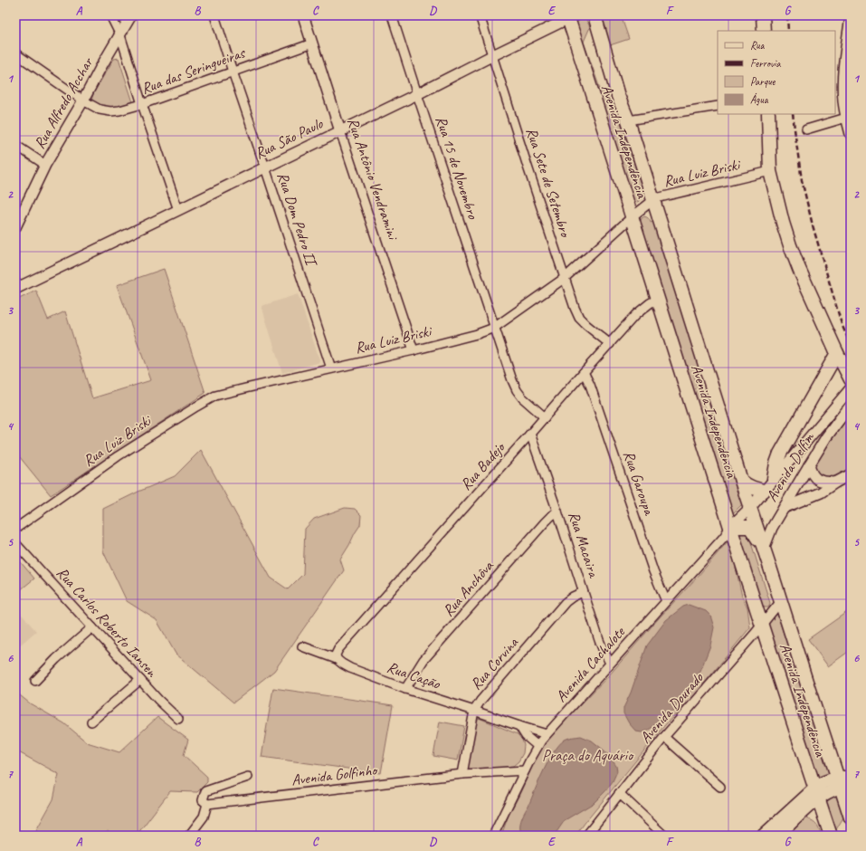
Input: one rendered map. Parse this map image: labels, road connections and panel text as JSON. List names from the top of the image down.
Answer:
{
  "streets": {
    "main road": ["Avenida Independência"],
    "street": [
      "Rua das Seringueiras",
      "Rua Alfredo Acchar",
      "Rua São Paulo",
      "Rua 15 de Novembro",
      "Rua Luiz Briski",
      "Rua Antônio Vendramini",
      "Rua Sete de Setembro",
      "Rua Dom Pedro II",
      "Rua Badejo",
      "Avenida Delfim",
      "Rua Garoupa",
      "Rua Macaira",
      "Rua Anchôva",
      "Rua Carlos Roberto Iansen",
      "Rua Corvina",
      "Avenida Cachalote",
      "Rua Cação",
      "Avenida Dourado",
      "Avenida Golfinho"
    ]
  },
  "crossings": [
    ["Rua das Seringueiras", "Rua Alfredo Acchar"],
    ["Rua das Seringueiras", "Rua Antônio Vendramini"],
    ["Rua das Seringueiras", "Rua Dom Pedro II"],
    ["Rua São Paulo", "Avenida Independência"],
    ["Rua São Paulo", "Rua 15 de Novembro"],
    ["Rua São Paulo", "Rua Antônio Vendramini"],
    ["Rua São Paulo", "Rua Sete de Setembro"],
    ["Rua São Paulo", "Rua Dom Pedro II"],
    ["Avenida Independência", "Rua Luiz Briski"],
    ["Avenida Independência", "Rua Badejo"],
    ["Avenida Independência", "Avenida Delfim"],
    ["Avenida Independência", "Avenida Cachalote"],
    ["Avenida Independência", "Avenida Dourado"],
    ["Rua 15 de Novembro", "Rua Luiz Briski"],
    ["Rua 15 de Novembro", "Rua Badejo"],
    ["Rua Luiz Briski", "Rua Antônio Vendramini"],
    ["Rua Luiz Briski", "Rua Sete de Setembro"],
    ["Rua Luiz Briski", "Rua Dom Pedro II"],
    ["Rua Sete de Setembro", "Rua Badejo"],
    ["Rua Badejo", "Rua Garoupa"],
    ["Rua Badejo", "Rua Macaira"],
    ["Rua Badejo", "Rua Cação"],
    ["Avenida Delfim", "Avenida Cachalote"],
    ["Rua Garoupa", "Avenida Cachalote"],
    ["Rua Macaira", "Rua Anchôva"],
    ["Rua Macaira", "Rua Corvina"],
    ["Rua Macaira", "Avenida Cachalote"],
    ["Rua Anchôva", "Rua Cação"],
    ["Rua Corvina", "Rua Cação"],
    ["Rua Corvina", "Avenida Golfinho"],
    ["Avenida Cachalote", "Rua Cação"],
    ["Avenida Cachalote", "Avenida Golfinho"]
  ],
  "parks": ["Praça do Aquário"],
  "legend": [
    "Rua",
    "Ferrovia",
    "Parque",
    "Água"
  ],
  "grid": {
    "columns": [
      "A",
      "B",
      "C",
      "D",
      "E",
      "F",
      "G"
    ],
    "rows": [
      "1",
      "2",
      "3",
      "4",
      "5",
      "6",
      "7"
    ]
  }
}
